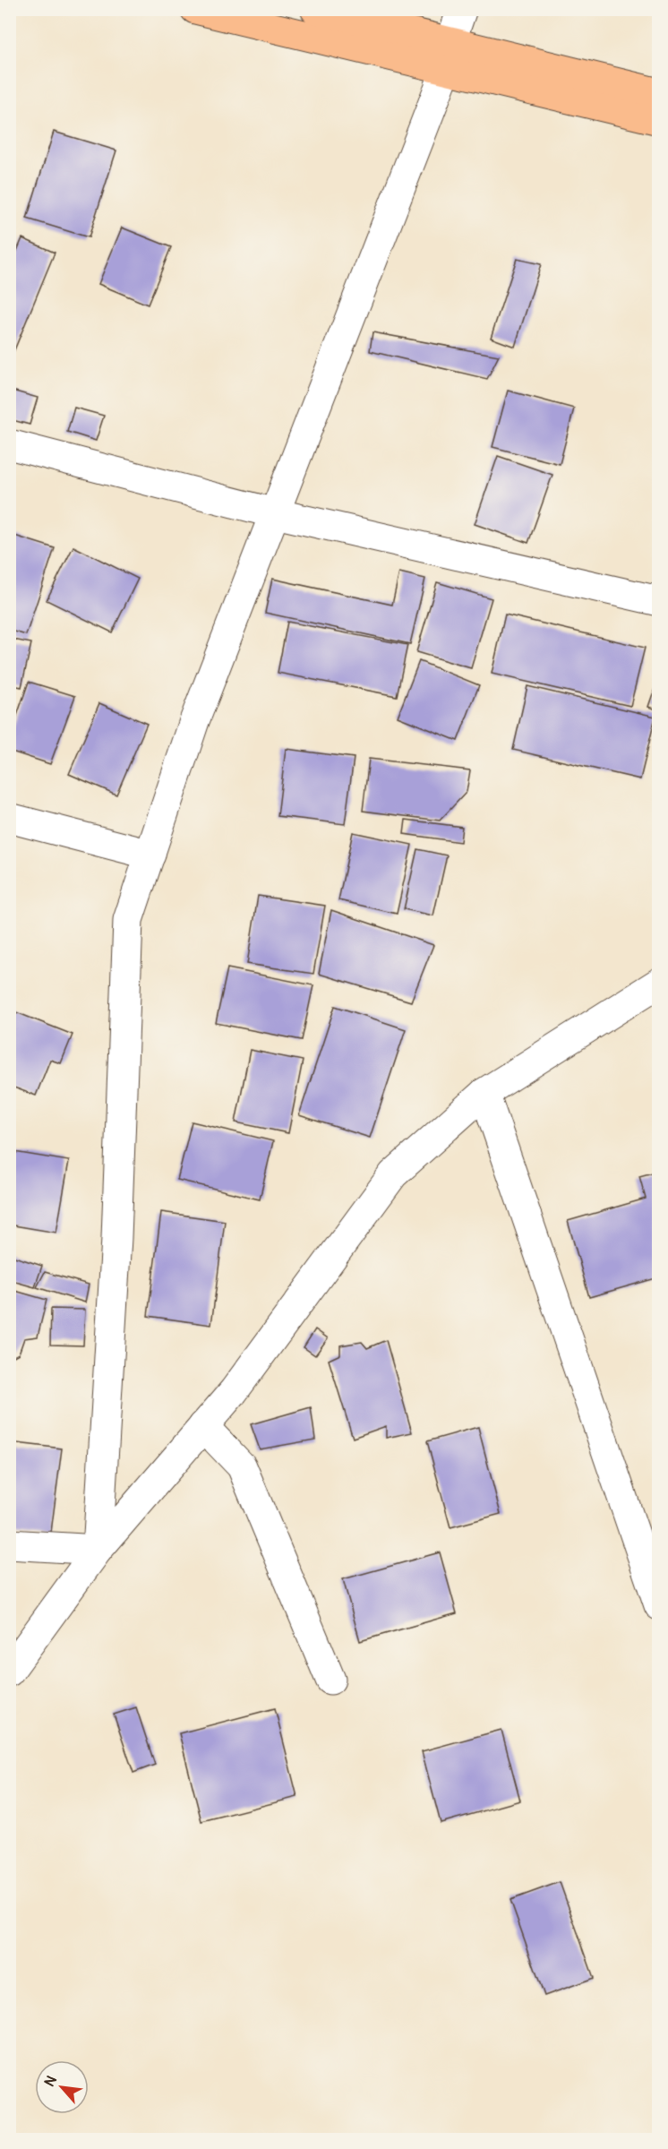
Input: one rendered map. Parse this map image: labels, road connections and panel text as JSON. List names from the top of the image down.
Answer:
{
  "north": "top left"
}
